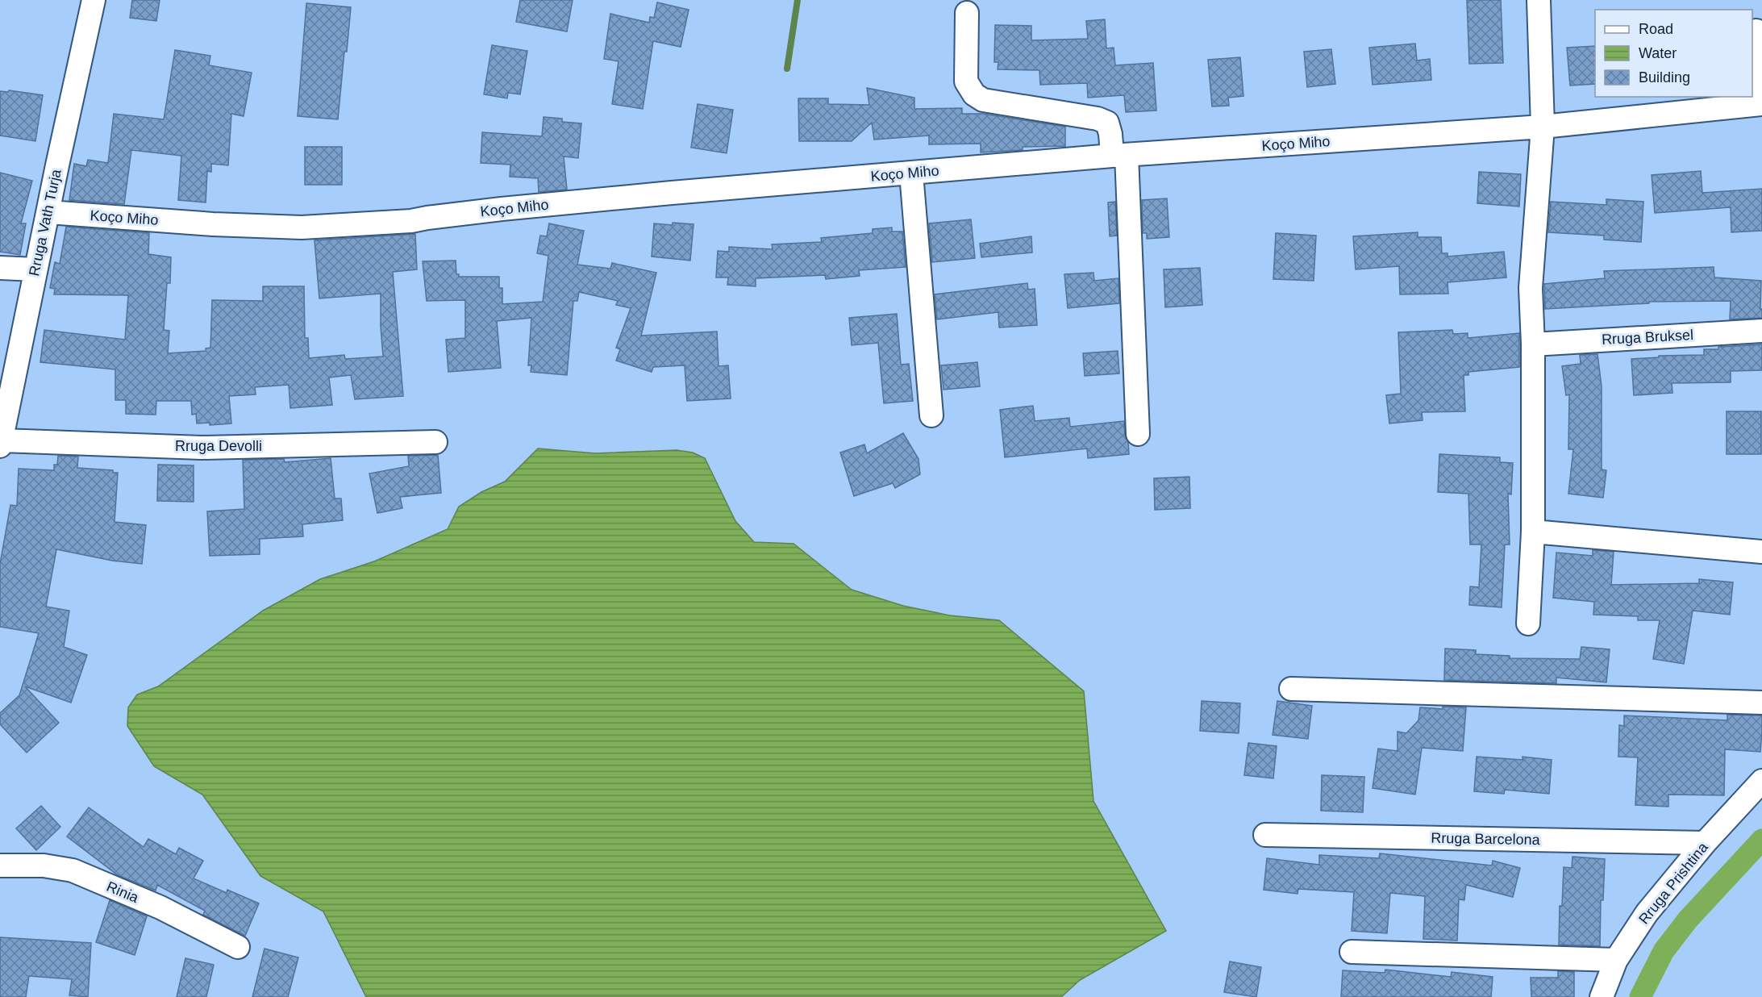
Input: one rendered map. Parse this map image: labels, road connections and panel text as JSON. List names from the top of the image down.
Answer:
{
  "streets": {
    "street": [
      "Koço Miho",
      "Rruga Vath Turja",
      "Rruga Bruksel",
      "Rruga Devolli",
      "Rruga Barcelona",
      "Rruga Prishtina",
      "Rinia"
    ]
  },
  "crossings": [
    ["Koço Miho", "Rruga Vath Turja"],
    ["Rruga Vath Turja", "Rruga Devolli"],
    ["Rruga Barcelona", "Rruga Prishtina"]
  ],
  "legend": ["Road", "Water", "Building"]
}
